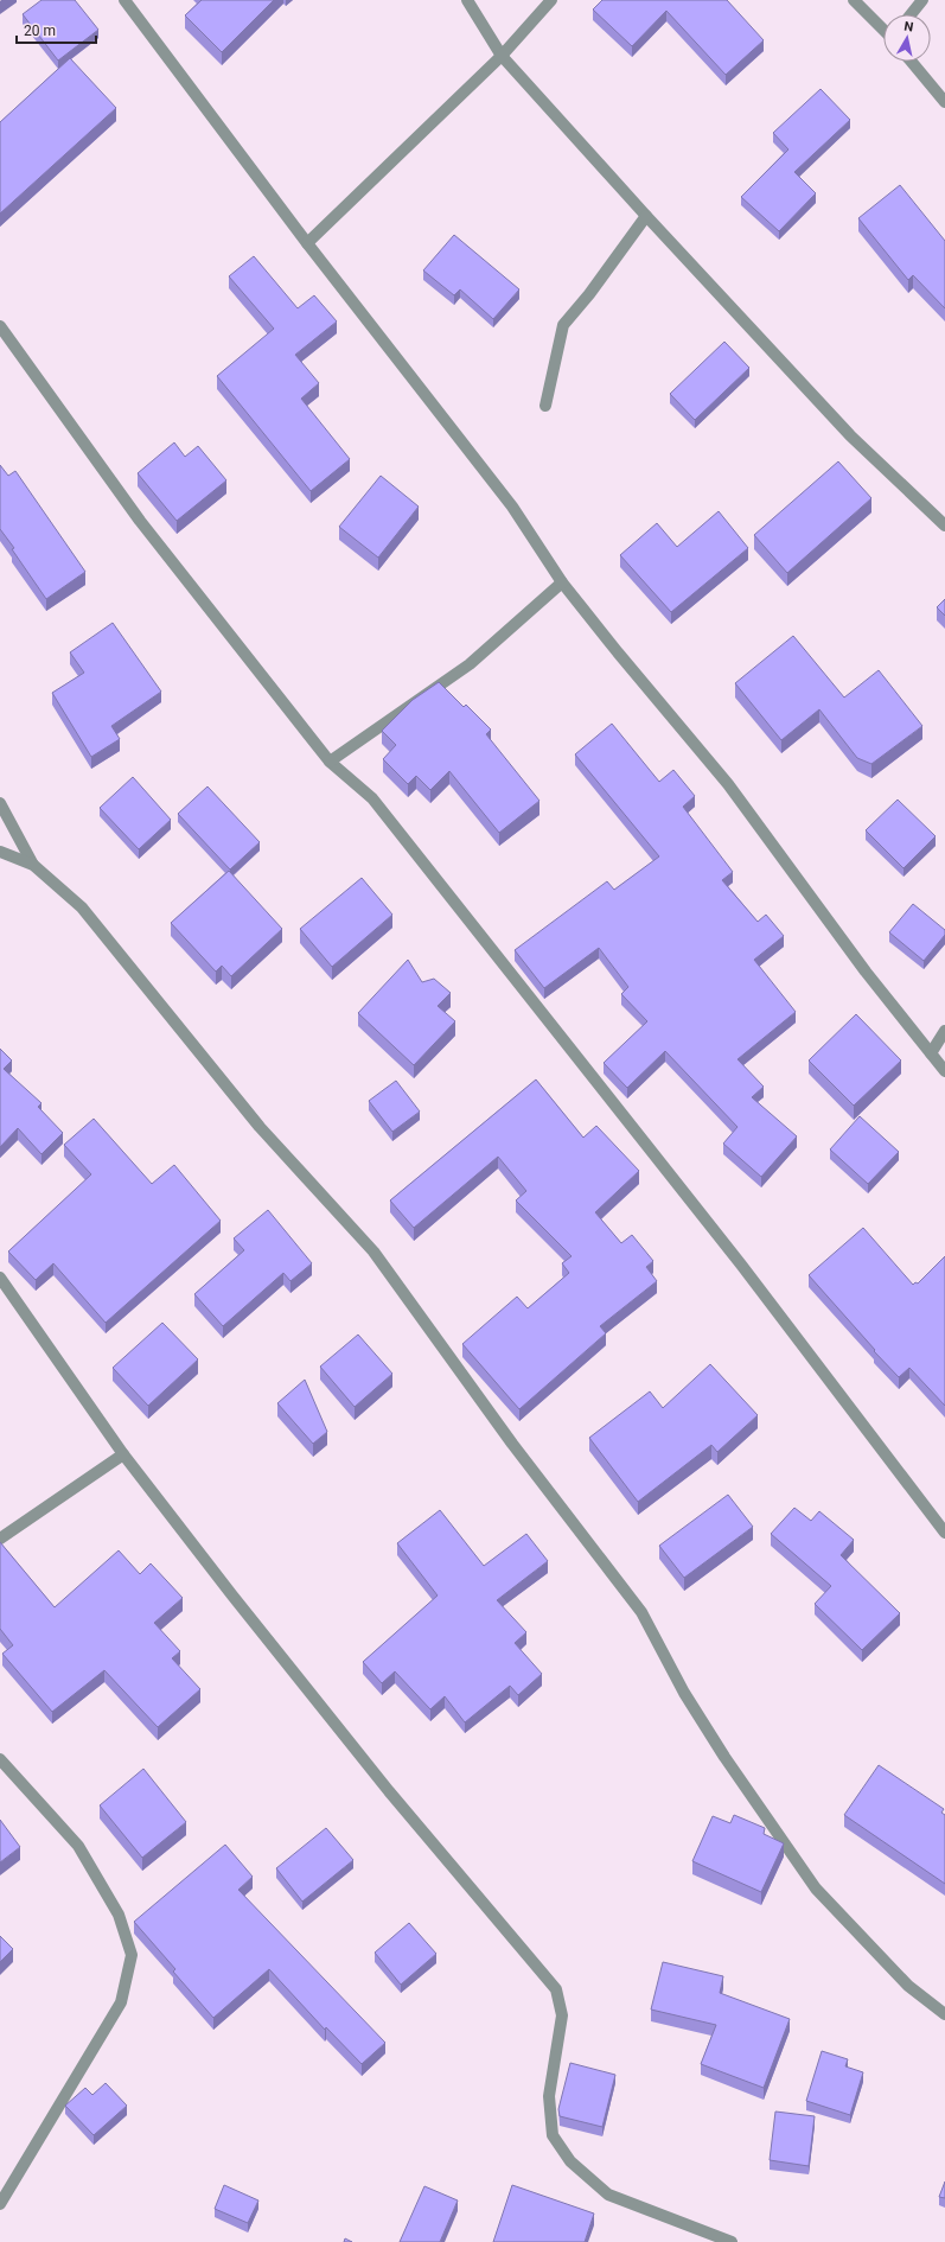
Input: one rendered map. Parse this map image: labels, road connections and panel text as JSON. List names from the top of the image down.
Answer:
{
  "scale_bar": "20 m",
  "north": "top"
}
